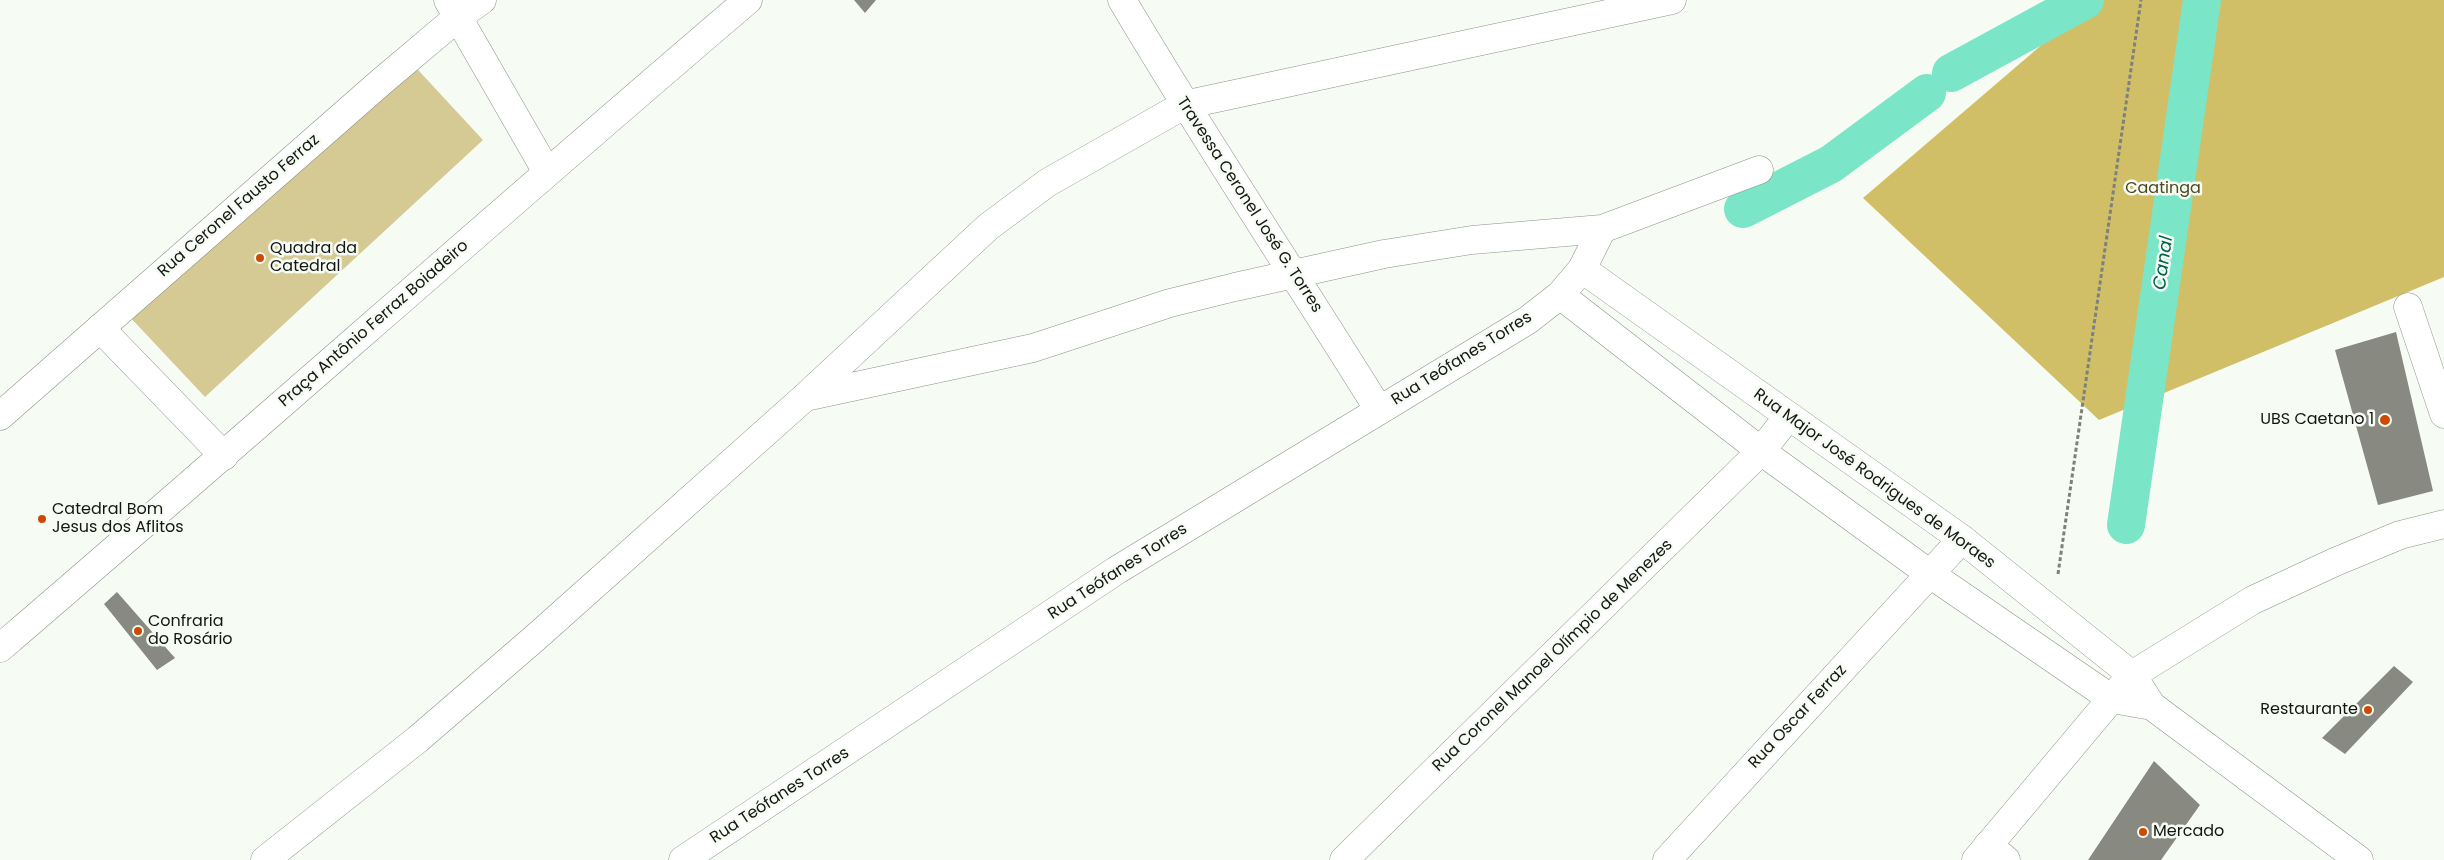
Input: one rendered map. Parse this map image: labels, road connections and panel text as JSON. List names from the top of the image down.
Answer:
{
  "streets": {
    "street": [
      "Travessa Ceronel José G. Torres",
      "Rua Ceronel Fausto Ferraz",
      "Praça Antônio Ferraz Boiadeiro",
      "Rua Teófanes Torres",
      "Rua Major José Rodrigues de Moraes",
      "Rua Coronel Manoel Olímpio de Menezes",
      "Rua Oscar Ferraz"
    ]
  },
  "crossings": [
    ["Travessa Ceronel José G. Torres", "Rua Teófanes Torres"],
    ["Rua Teófanes Torres", "Rua Major José Rodrigues de Moraes"],
    ["Rua Major José Rodrigues de Moraes", "Rua Coronel Manoel Olímpio de Menezes"],
    ["Rua Major José Rodrigues de Moraes", "Rua Oscar Ferraz"]
  ],
  "water": ["Canal"],
  "parks": ["Caatinga"],
  "places": [
    "Quadra da Catedral",
    "UBS Caetano 1",
    "Catedral Bom Jesus dos Aflitos",
    "Confraria do Rosário",
    "Restaurante",
    "Mercado"
  ]
}
